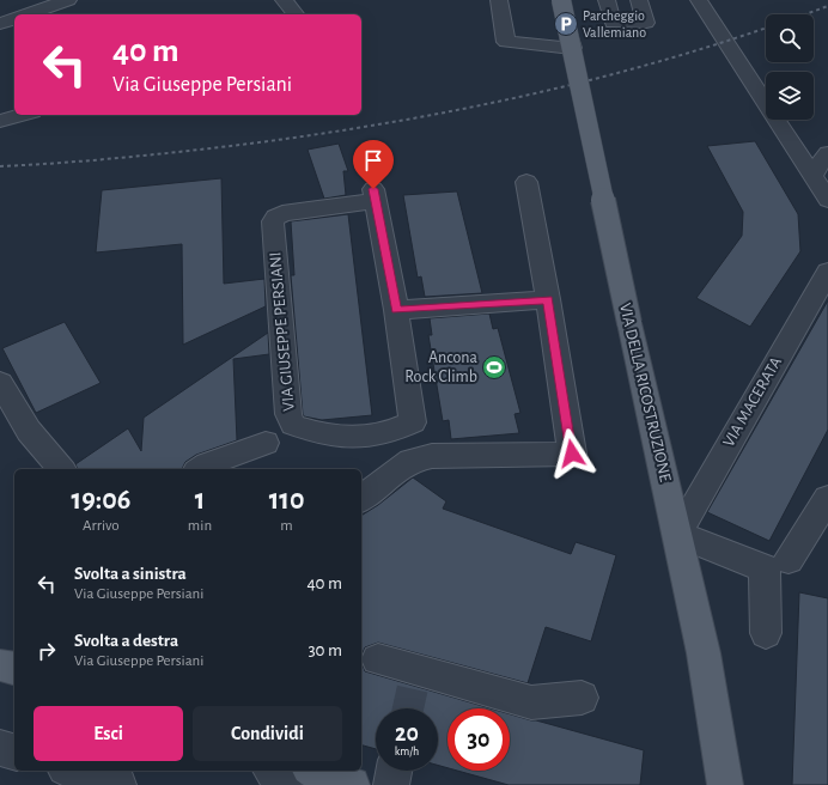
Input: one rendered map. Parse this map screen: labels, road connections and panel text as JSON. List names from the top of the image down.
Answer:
{
  "streets": {
    "main road": ["VIA DELLA RICOSTRUZIONE"],
    "street": ["VIA GIUSEPPE PERSIANI", "VIA MACERATA"]
  },
  "crossings": [
    ["VIA DELLA RICOSTRUZIONE", "VIA MACERATA"]
  ],
  "places": {
    "parking": ["Parcheggio Vallemiano"],
    "sports": ["Ancona Rock Climb"]
  },
  "page": {
    "turn": ["40 m", "Via Giuseppe Persiani"],
    "eta": [
      "19:06",
      "Arrivo",
      "1",
      "min",
      "110",
      "m"
    ],
    "list": [
      {
        "name": "Svolta a sinistra",
        "note": "Via Giuseppe Persiani",
        "value": "40 m"
      },
      {
        "name": "Svolta a destra",
        "note": "Via Giuseppe Persiani",
        "value": "30 m"
      }
    ],
    "buttons": ["Esci", "Condividi"],
    "speed": "20 km/h",
    "limit": "30"
  }
}
